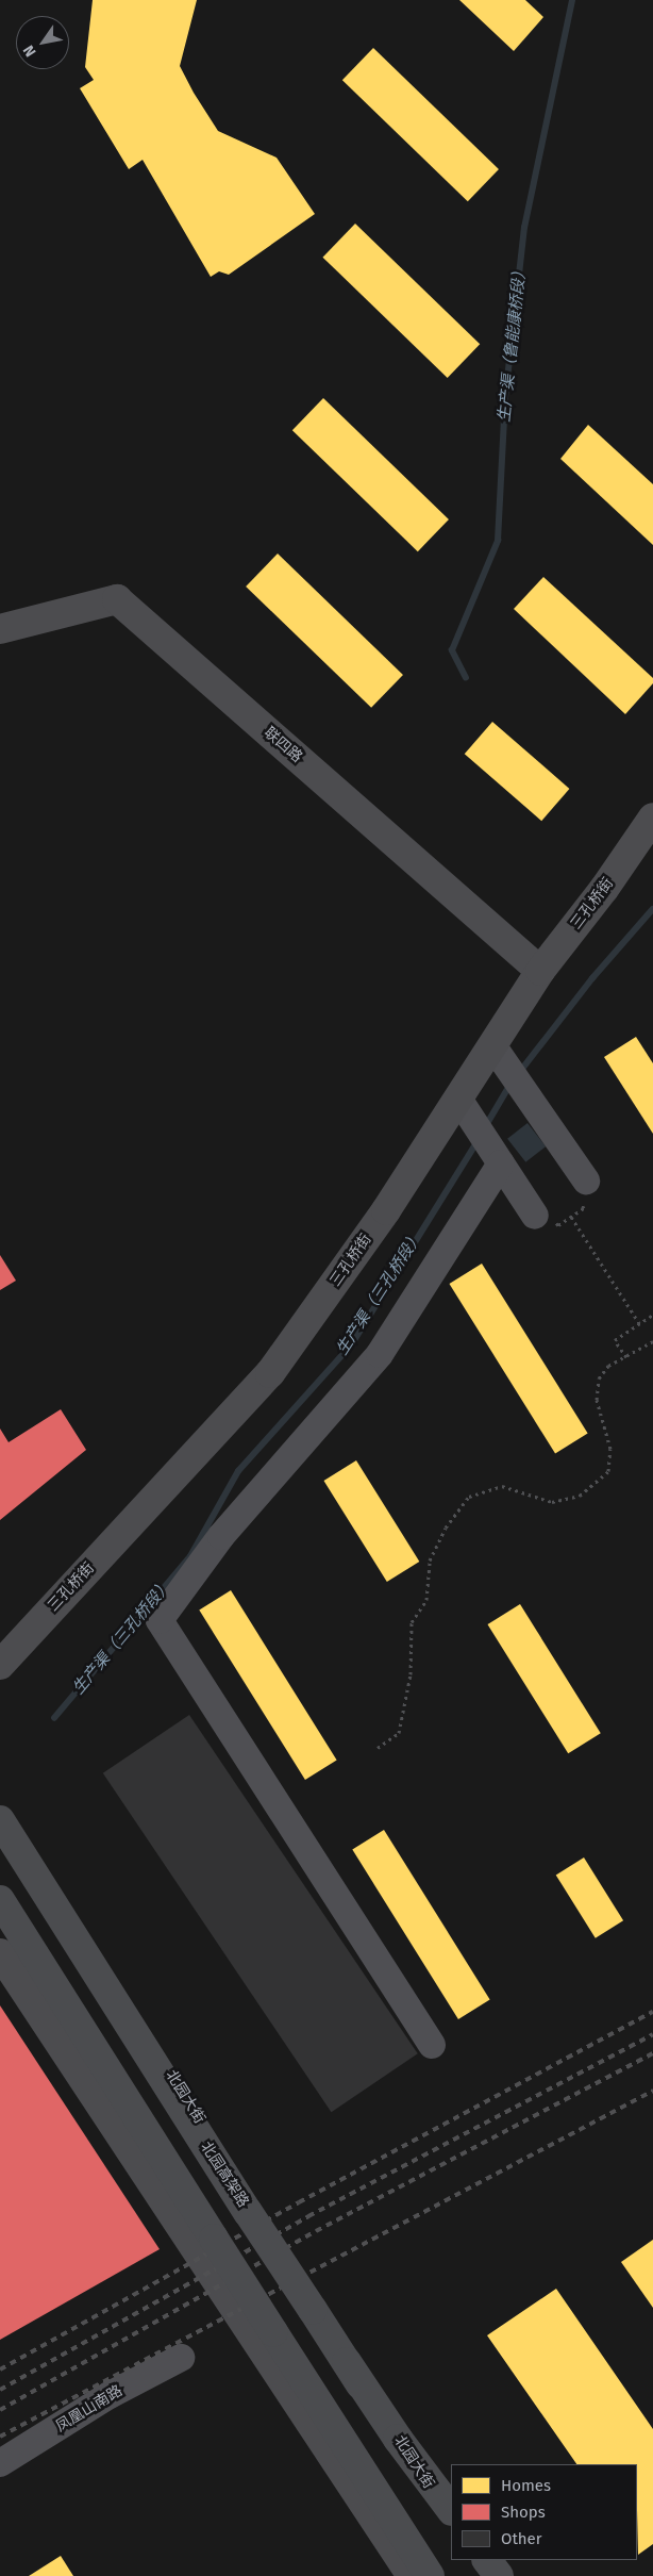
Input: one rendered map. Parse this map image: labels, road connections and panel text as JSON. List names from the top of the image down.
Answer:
{
  "streets": {
    "highway": ["北园高架路"],
    "main road": ["联四路", "三孔桥街", "北园大街"],
    "street": ["凤凰山南路"]
  },
  "crossings": [
    ["联四路", "三孔桥街"]
  ],
  "water": ["生产渠（鲁能康桥段）", "生产渠（三孔桥段）"],
  "legend": ["Homes", "Shops", "Other"],
  "north": "bottom left"
}
